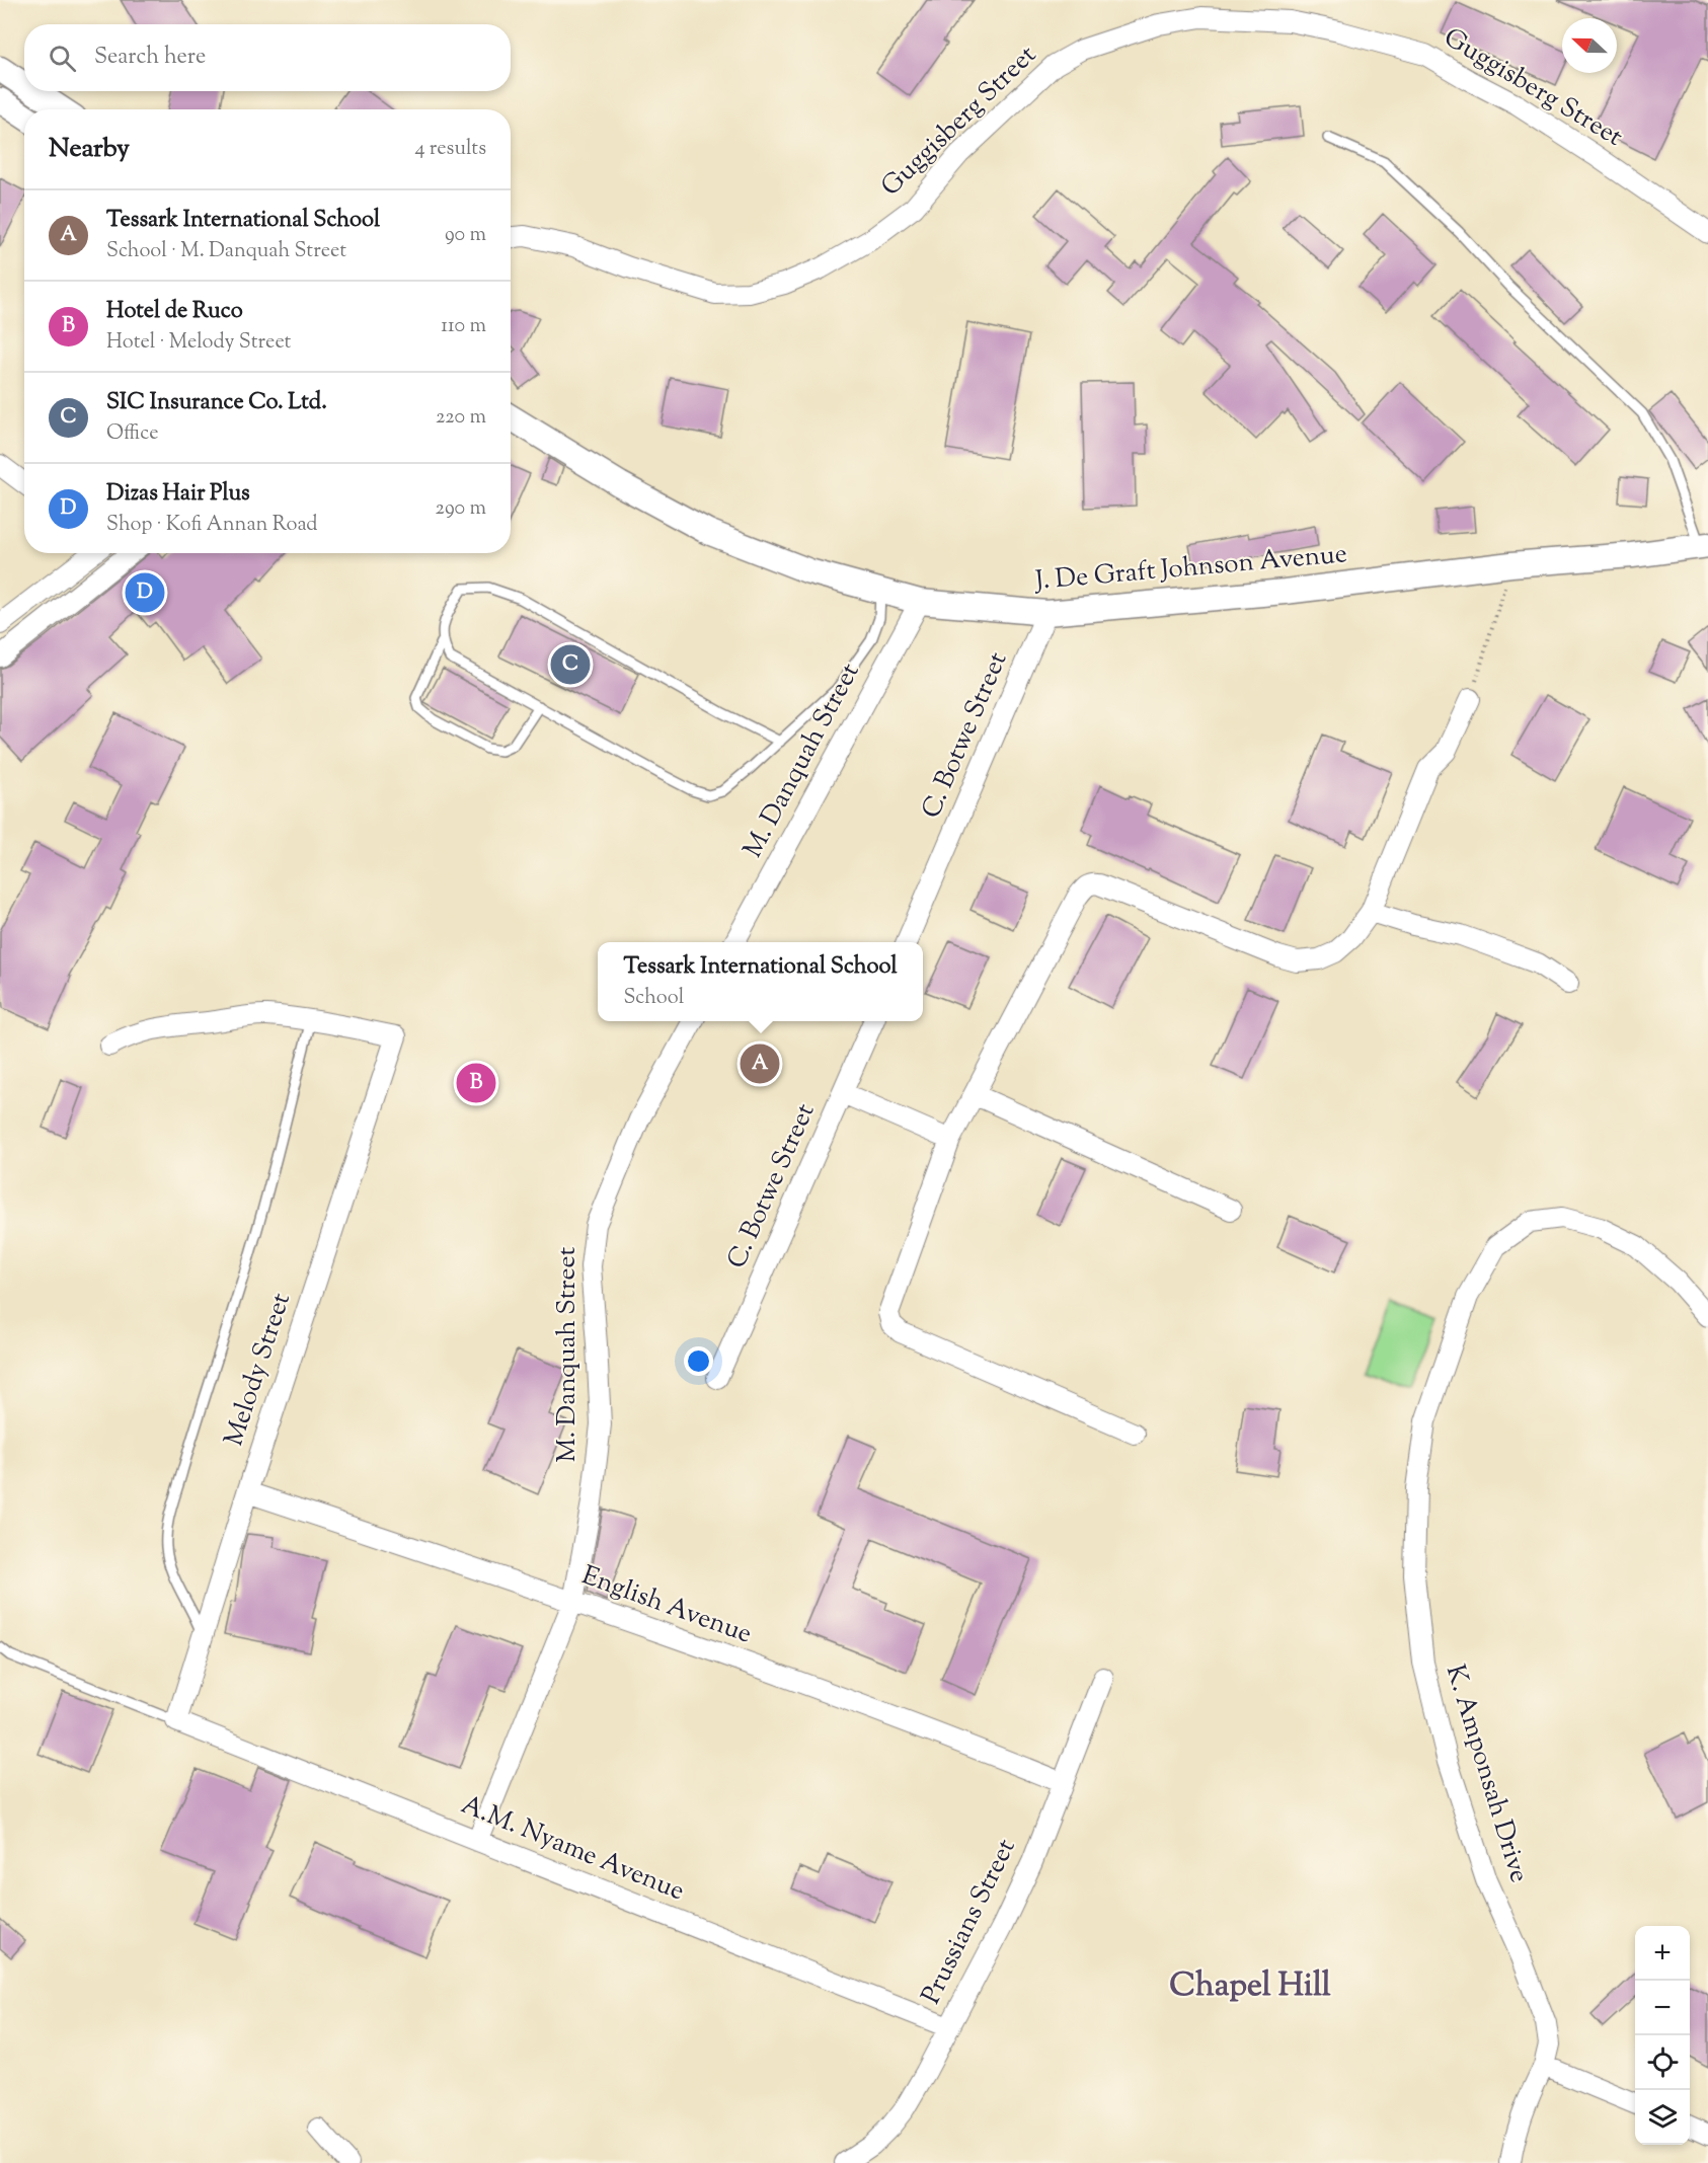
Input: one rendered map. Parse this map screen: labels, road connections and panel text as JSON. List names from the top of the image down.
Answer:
{
  "streets": {
    "street": [
      "Guggisberg Street",
      "J. De Graft Johnson Avenue",
      "C. Botwe Street",
      "M. Danquah Street",
      "Melody Street",
      "English Avenue",
      "K. Amponsah Drive",
      "A.M. Nyame Avenue",
      "Prussians Street"
    ]
  },
  "crossings": [
    ["J. De Graft Johnson Avenue", "C. Botwe Street"],
    ["J. De Graft Johnson Avenue", "M. Danquah Street"],
    ["M. Danquah Street", "English Avenue"],
    ["M. Danquah Street", "A.M. Nyame Avenue"],
    ["Melody Street", "English Avenue"],
    ["Melody Street", "A.M. Nyame Avenue"],
    ["English Avenue", "Prussians Street"],
    ["A.M. Nyame Avenue", "Prussians Street"]
  ],
  "districts": ["Chapel Hill"],
  "north": "left",
  "page": {
    "search": "Search here",
    "heading": ["Nearby", "4 results"],
    "list": [
      {
        "mark": "A",
        "name": "Tessark International School",
        "note": "School · M. Danquah Street",
        "value": "90 m"
      },
      {
        "mark": "B",
        "name": "Hotel de Ruco",
        "note": "Hotel · Melody Street",
        "value": "110 m"
      },
      {
        "mark": "C",
        "name": "SIC Insurance Co. Ltd.",
        "note": "Office",
        "value": "220 m"
      },
      {
        "mark": "D",
        "name": "Dizas Hair Plus",
        "note": "Shop · Kofi Annan Road",
        "value": "290 m"
      }
    ],
    "pins": [
      "D",
      "C",
      "A",
      "B"
    ],
    "popup": ["Tessark International School", "School"],
    "map_buttons": ["+", "−"]
  }
}
